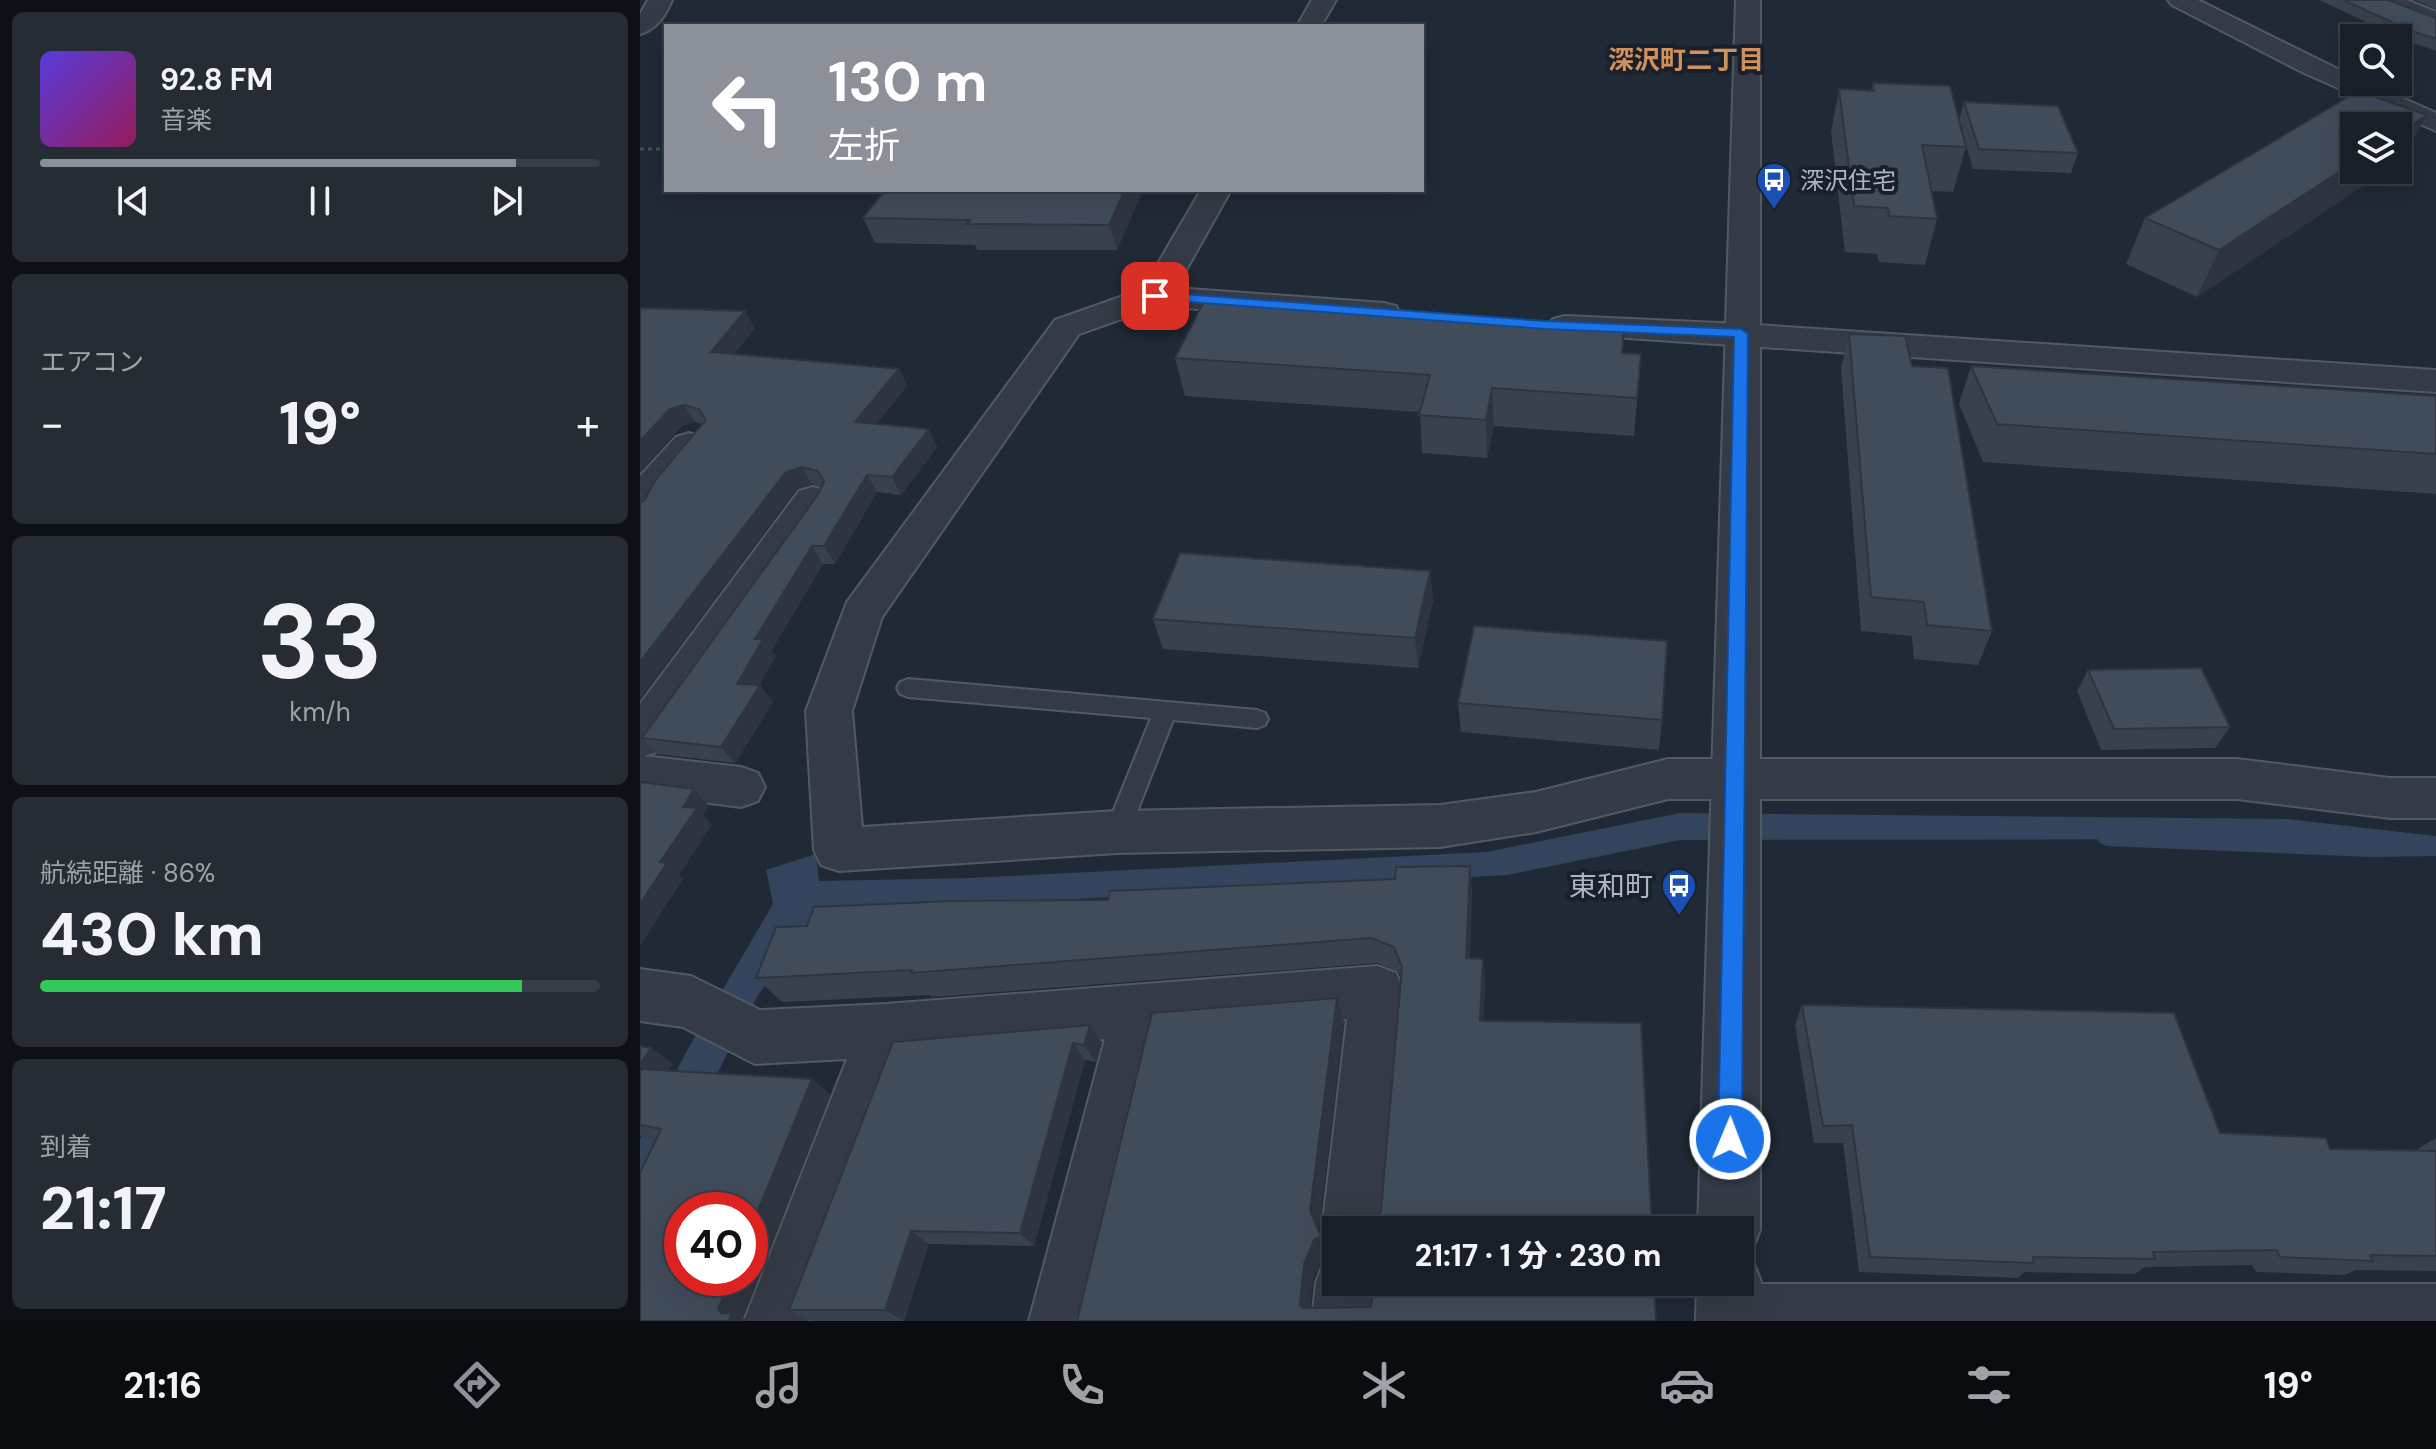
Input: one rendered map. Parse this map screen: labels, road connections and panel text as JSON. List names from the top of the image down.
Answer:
{
  "districts": ["深沢町二丁目"],
  "places": {
    "bus stop": ["深沢住宅", "東和町"]
  },
  "page": {
    "turn": ["130 m", "左折"],
    "song": ["92.8 FM", "音楽"],
    "tile": [
      "エアコン",
      ["33", "km/h"],
      ["航続距離 · 86%", "430 km"],
      ["到着", "21:17"]
    ],
    "heat": ["−", "19°", "+"],
    "limit": "40",
    "trip": "21:17 · 1 分 · 230 m",
    "tabs": ["21:16", "19°"]
  }
}
